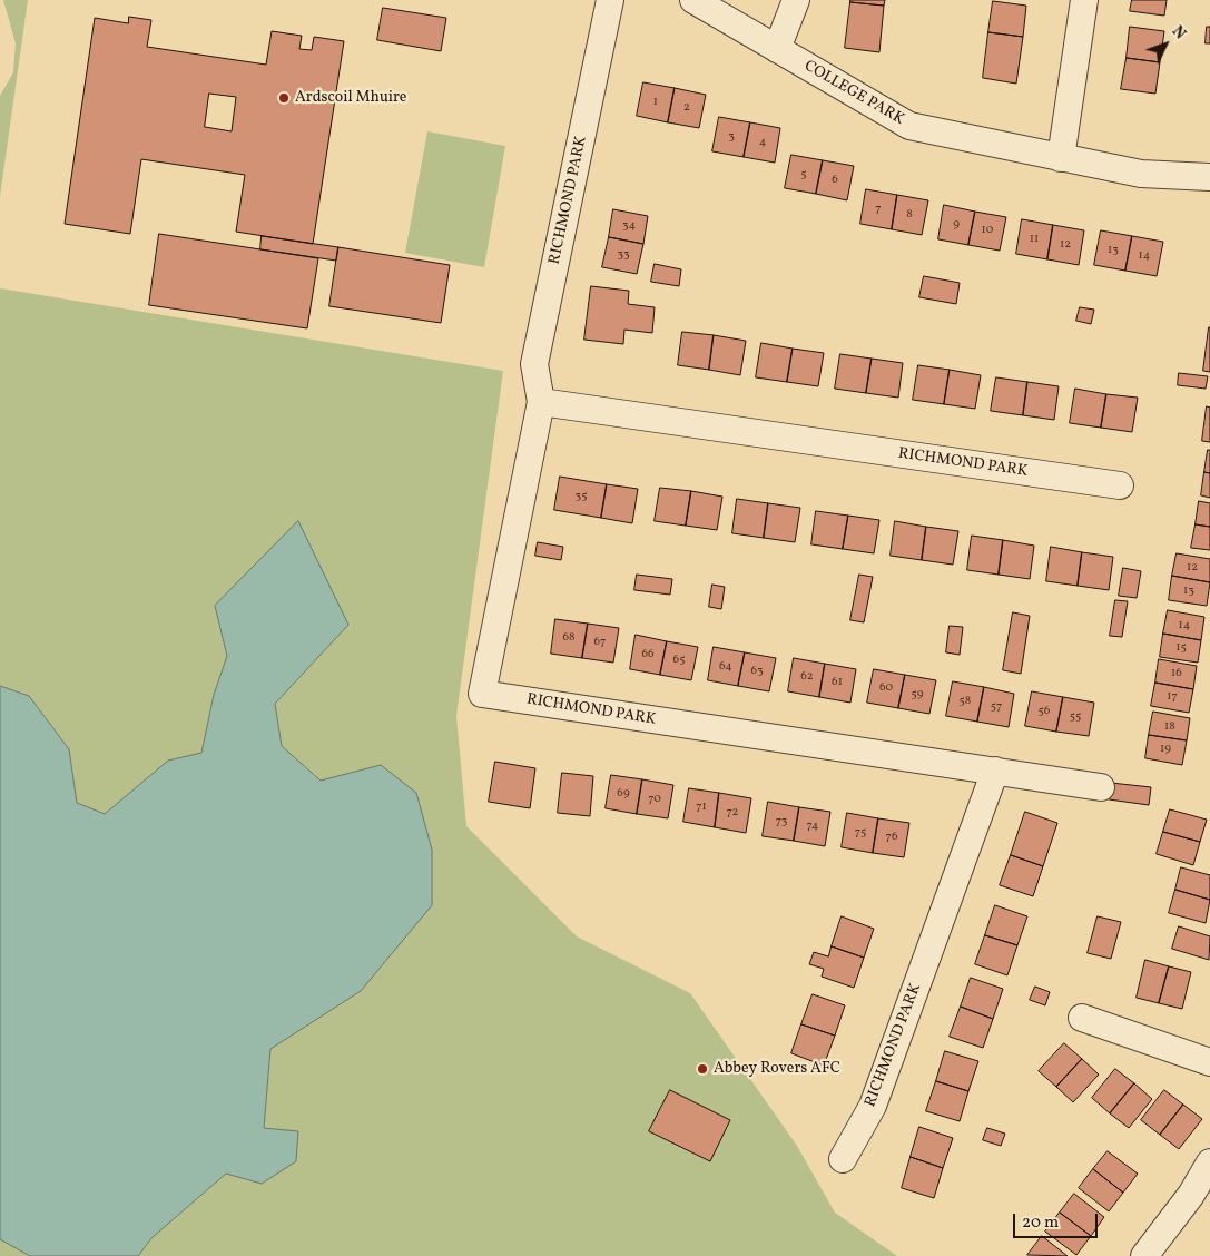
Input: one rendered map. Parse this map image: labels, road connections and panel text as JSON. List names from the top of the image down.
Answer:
{
  "streets": {
    "street": ["COLLEGE PARK", "RICHMOND PARK"]
  },
  "places": ["Ardscoil Mhuire", "Abbey Rovers AFC"],
  "house_numbers": [
    "1",
    "2",
    "3",
    "4",
    "5",
    "6",
    "7",
    "8",
    "9",
    "34",
    "10",
    "11",
    "12",
    "13",
    "33",
    "14",
    "35",
    "12",
    "13",
    "14",
    "68",
    "67",
    "15",
    "66",
    "65",
    "64",
    "63",
    "16",
    "62",
    "61",
    "60",
    "59",
    "17",
    "58",
    "57",
    "56",
    "55",
    "18",
    "19",
    "69",
    "70",
    "71",
    "72",
    "73",
    "74",
    "75",
    "76"
  ],
  "scale_bar": "20 m",
  "north": "top right"
}
